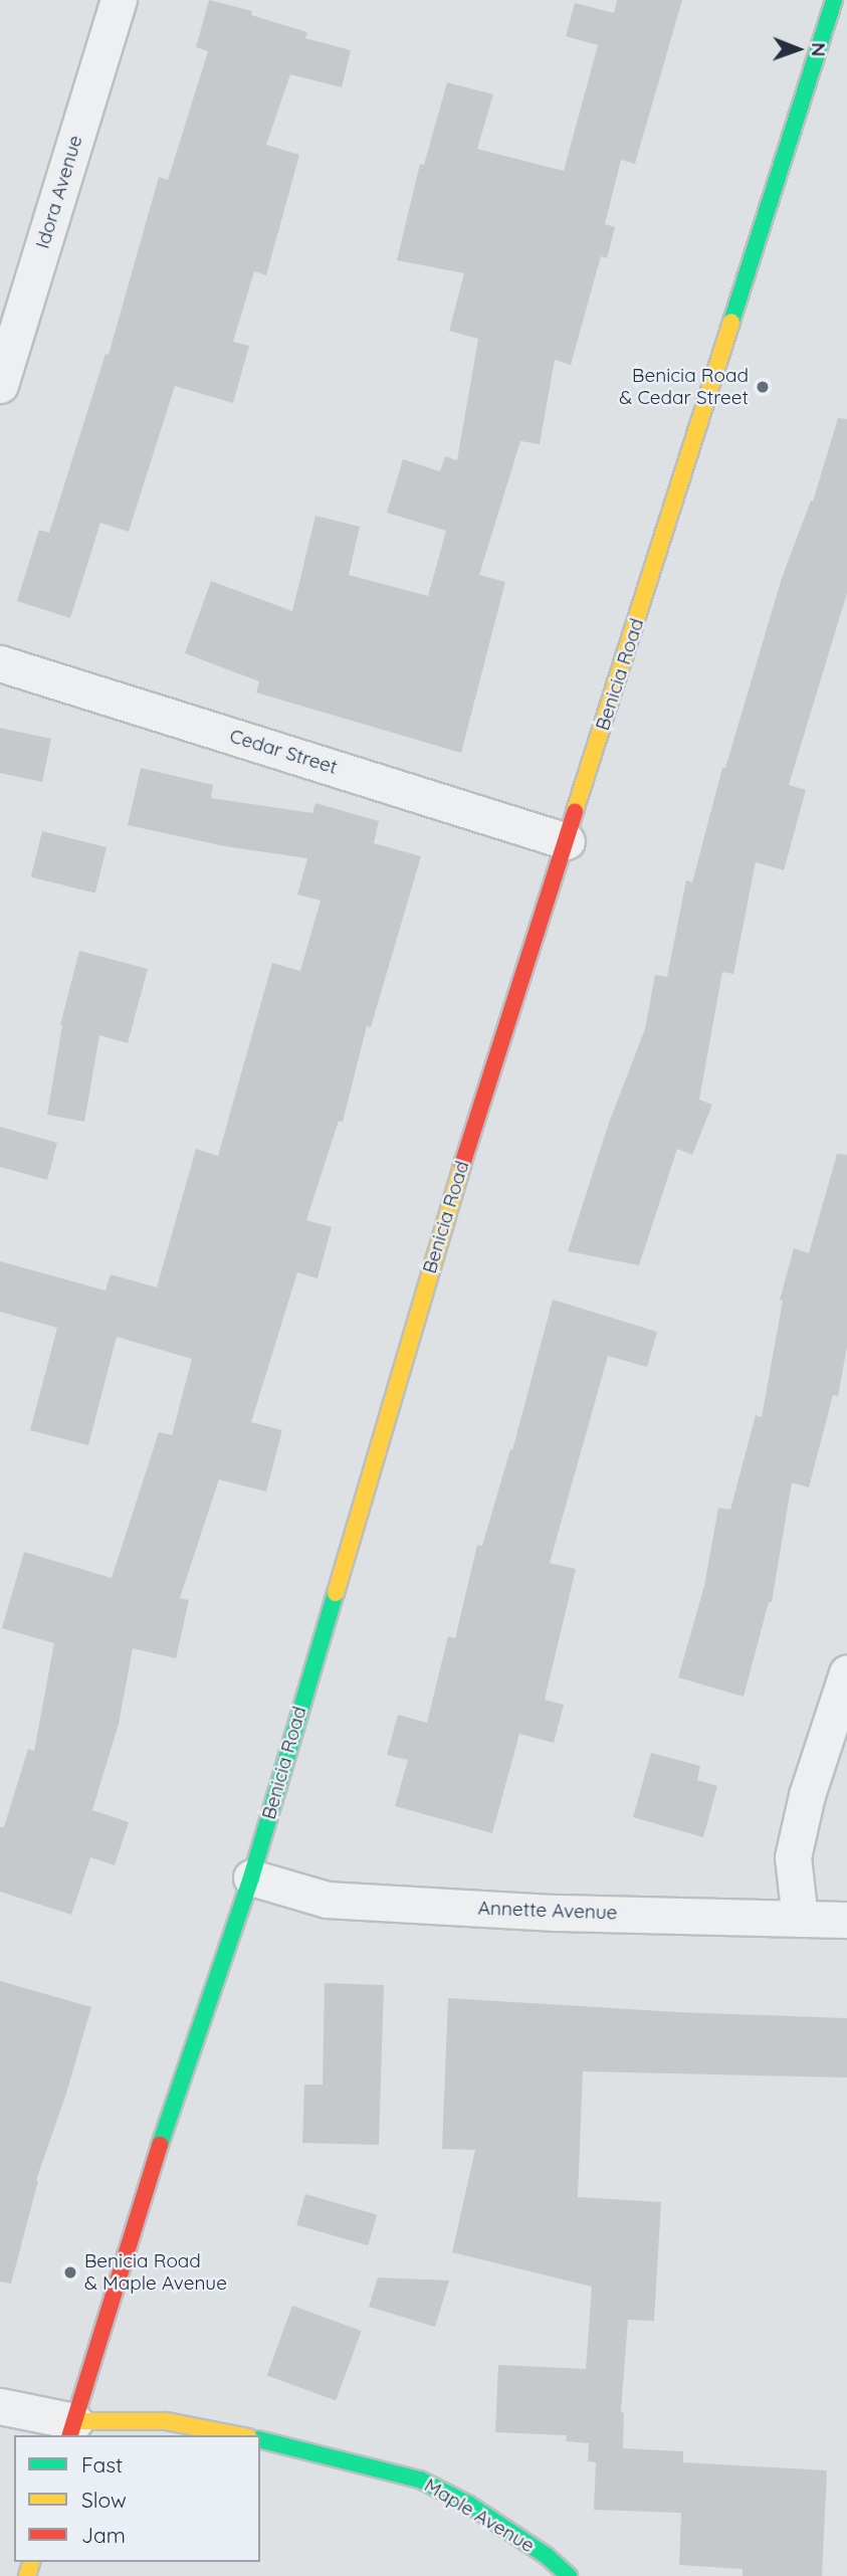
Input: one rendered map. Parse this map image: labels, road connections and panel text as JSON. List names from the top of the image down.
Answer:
{
  "streets": {
    "main road": ["Benicia Road", "Maple Avenue"],
    "street": ["Idora Avenue", "Cedar Street", "Annette Avenue"]
  },
  "crossings": [
    ["Benicia Road", "Cedar Street"],
    ["Benicia Road", "Annette Avenue"]
  ],
  "places": ["Benicia Road & Cedar Street", "Benicia Road & Maple Avenue"],
  "legend": ["Fast", "Slow", "Jam"],
  "north": "right"
}
